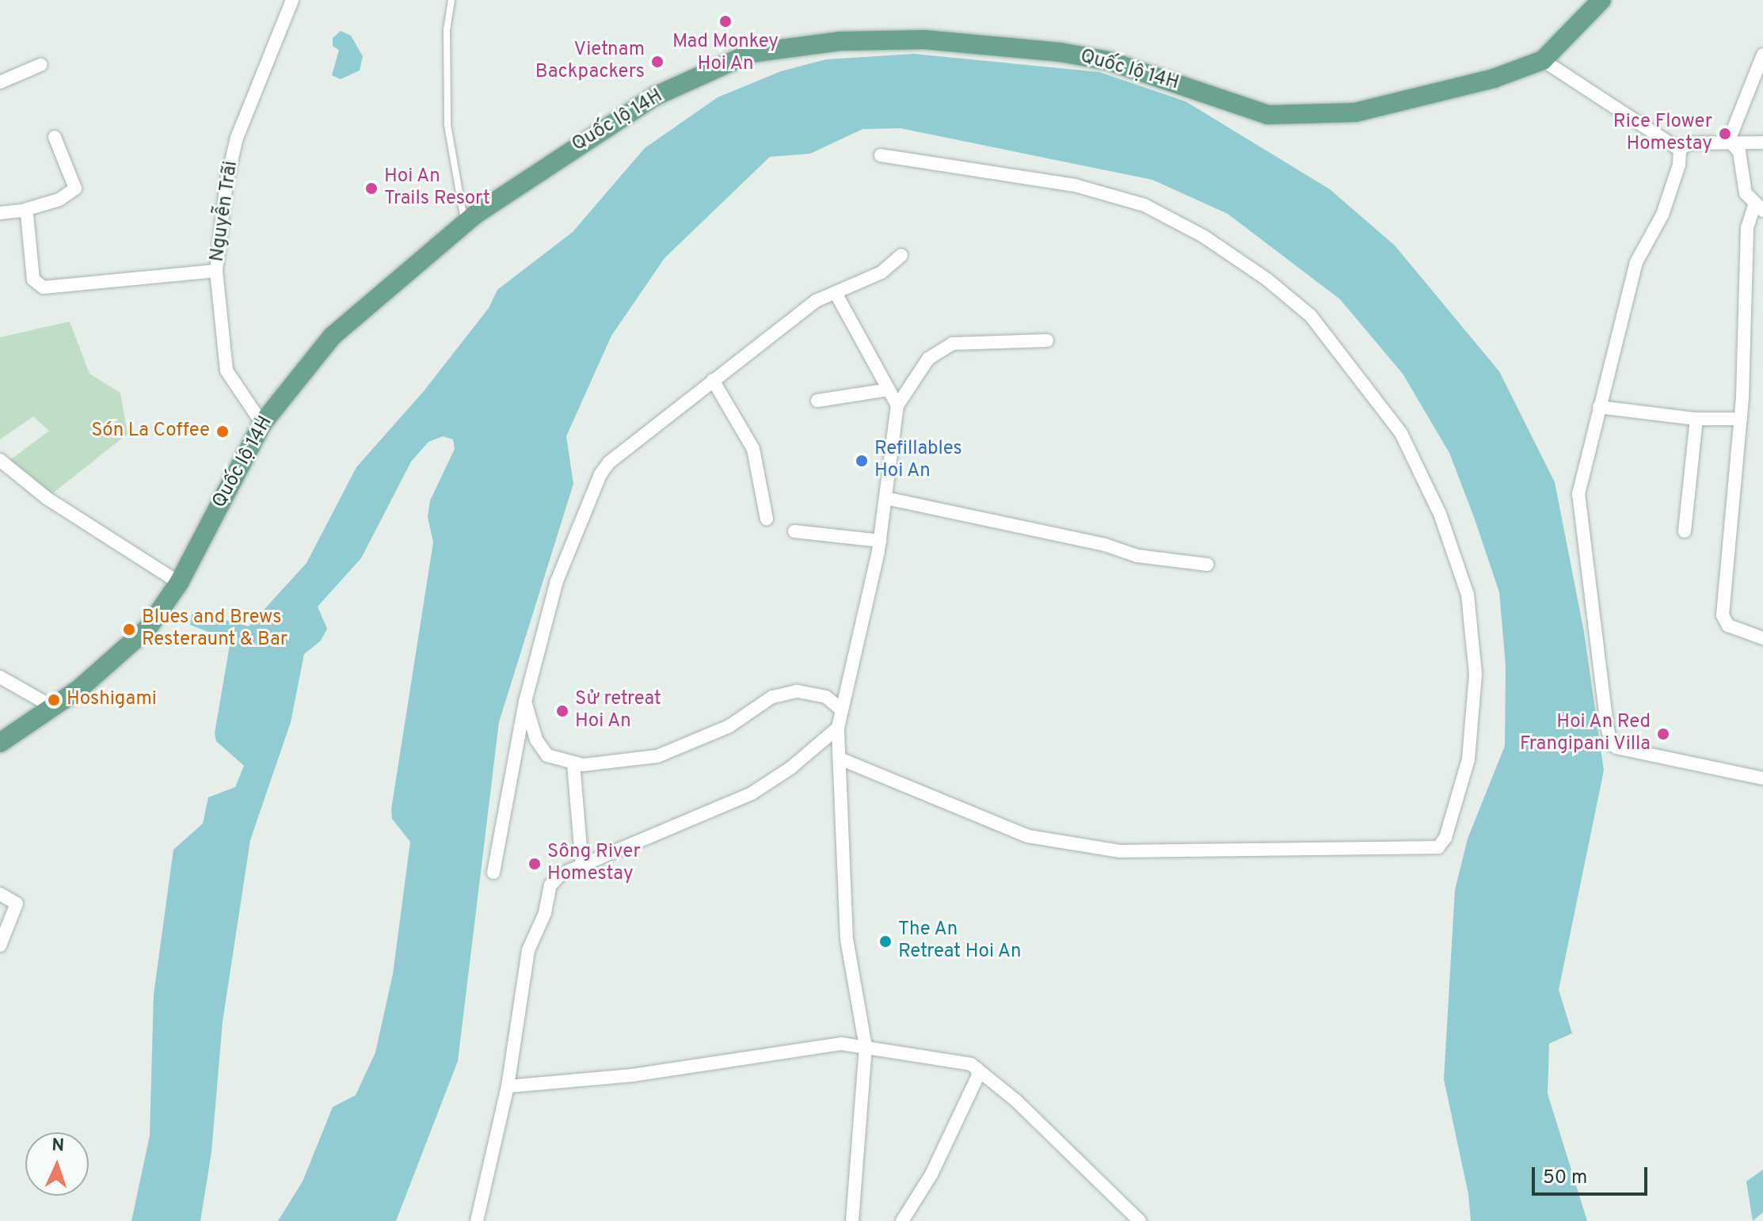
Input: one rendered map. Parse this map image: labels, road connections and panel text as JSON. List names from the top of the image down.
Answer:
{
  "streets": {
    "main road": ["Quốc lộ 14H"],
    "street": ["Nguyễn Trãi"]
  },
  "crossings": [
    ["Quốc lộ 14H", "Nguyễn Trãi"]
  ],
  "places": [
    "Mad Monkey Hoi An",
    "Vietnam Backpackers",
    "Rice Flower Homestay",
    "Hoi An Trails Resort",
    "Són La Coffee",
    "Refillables Hoi An",
    "Blues and Brews Resteraunt & Bar",
    "Hoshigami",
    "Sử retreat Hoi An",
    "Hoi An Red Frangipani Villa",
    "Sông River Homestay",
    "The An Retreat Hoi An"
  ],
  "scale_bar": "50 m",
  "north": "top"
}
